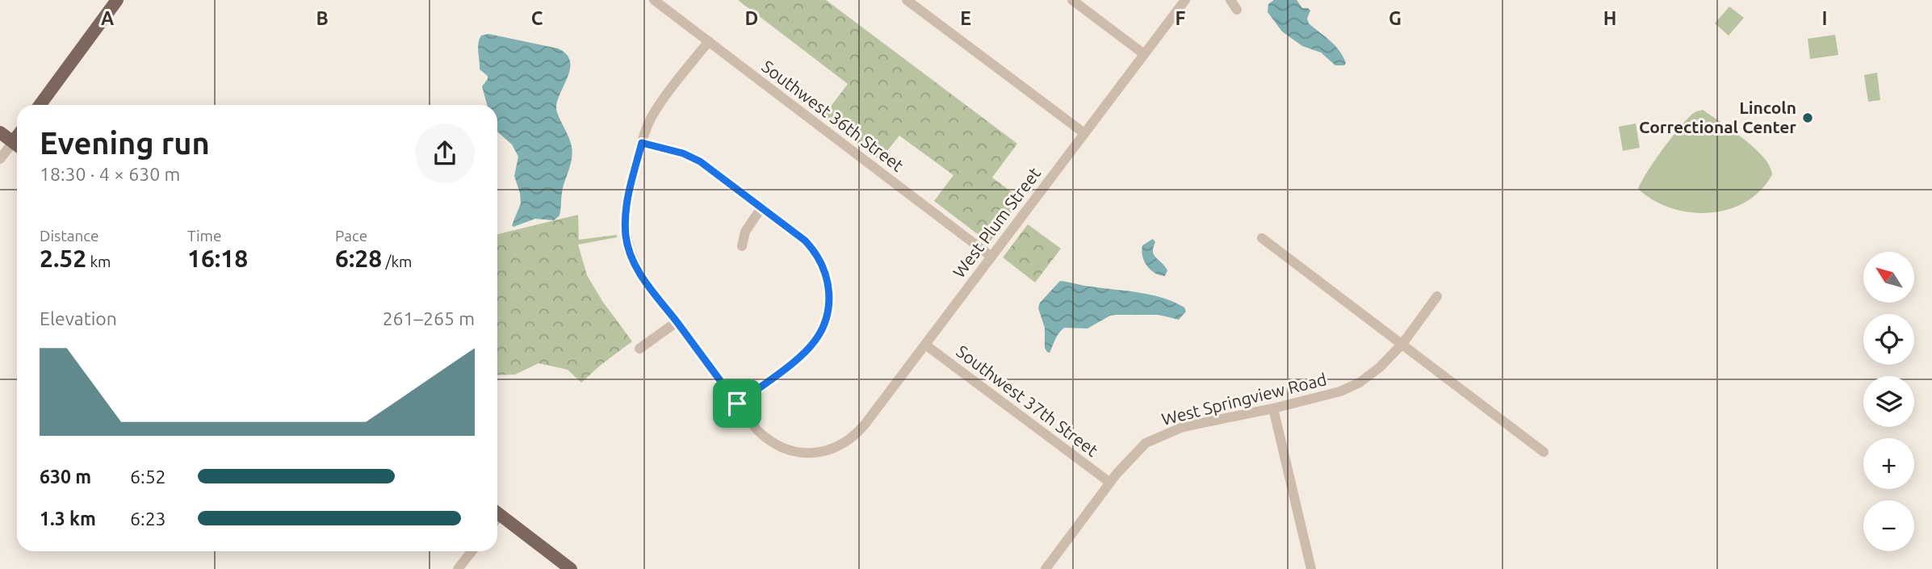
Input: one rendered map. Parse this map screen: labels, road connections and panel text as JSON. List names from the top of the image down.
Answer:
{
  "streets": {
    "street": [
      "Southwest 36th Street",
      "West Plum Street",
      "West Springview Road",
      "Southwest 37th Street"
    ]
  },
  "crossings": [
    ["Southwest 36th Street", "West Plum Street"],
    ["West Plum Street", "Southwest 37th Street"],
    ["West Springview Road", "Southwest 37th Street"]
  ],
  "places": ["Lincoln Correctional Center"],
  "north": "top left",
  "page": {
    "heading": ["Evening run", "18:30 · 4 × 630 m"],
    "stats": [
      ["Distance", "2.52 km"],
      ["Time", "16:18"],
      ["Pace", "6:28 /km"]
    ],
    "map_buttons": ["+", "−"],
    "chart": ["Elevation", "261–265 m"],
    "list": [
      {
        "name": "630 m",
        "note": "6:52"
      },
      {
        "name": "1.3 km",
        "note": "6:23"
      }
    ]
  },
  "grid": {
    "columns": [
      "A",
      "B",
      "C",
      "D",
      "E",
      "F",
      "G",
      "H",
      "I"
    ]
  }
}
